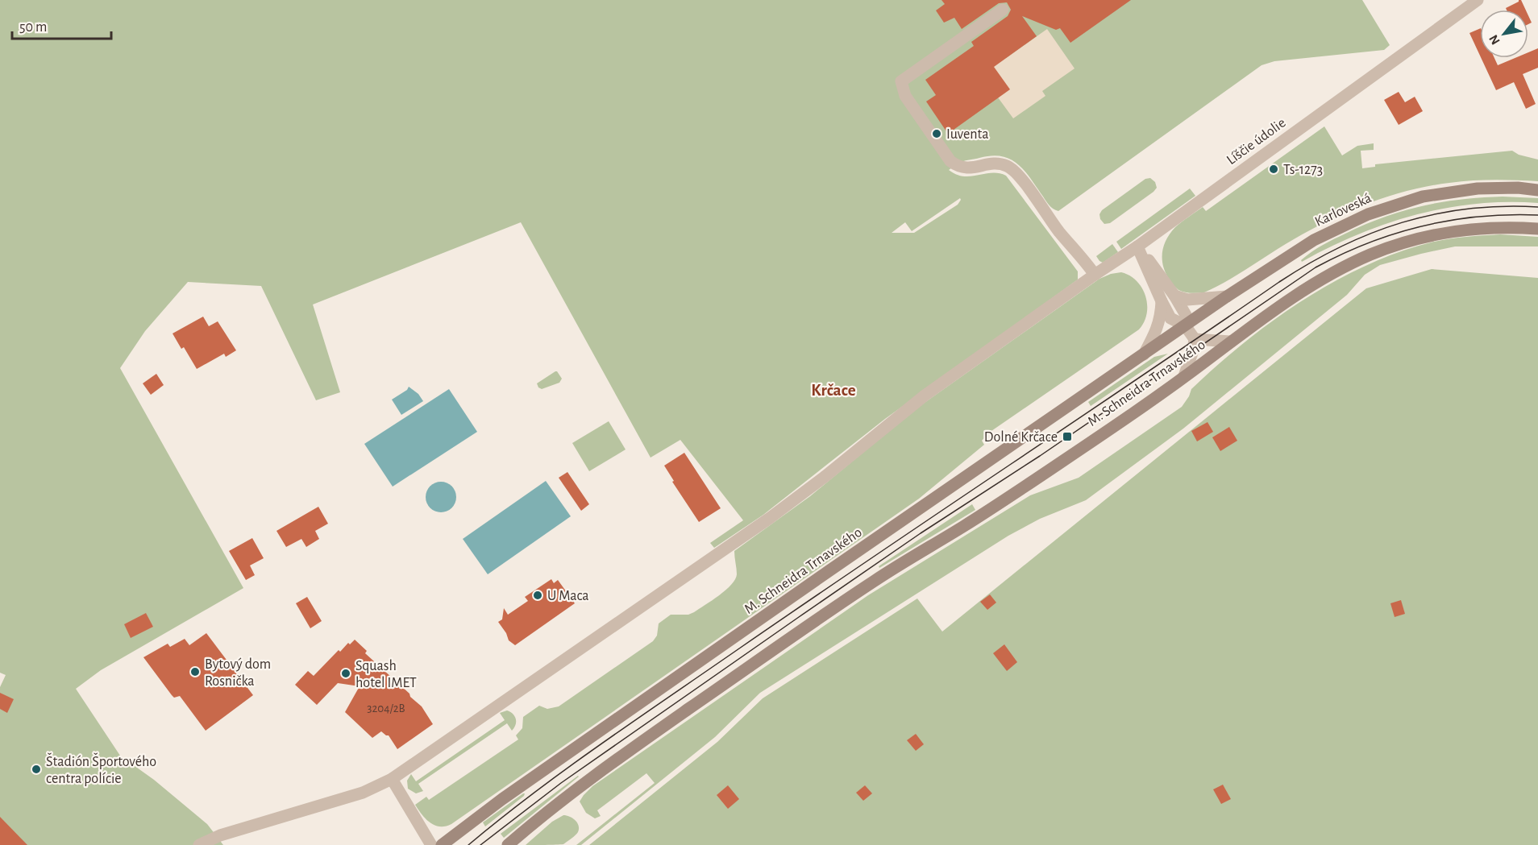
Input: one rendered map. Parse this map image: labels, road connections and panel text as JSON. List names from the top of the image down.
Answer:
{
  "streets": {
    "main road": ["Karloveská", "M. Schneidra Trnavského"],
    "street": ["Líščie údolie"]
  },
  "crossings": [
    ["Karloveská", "M. Schneidra Trnavského"]
  ],
  "districts": ["Krčace"],
  "places": {
    "other": [
      "Iuventa",
      "Ts-1273",
      "U Maca",
      "Bytový dom Rosnička",
      "Squash hotel IMET",
      "Štadión Športového centra polície"
    ],
    "transit": ["Dolné Krčace"]
  },
  "house_numbers": ["3204/2B"],
  "scale_bar": "50 m",
  "north": "bottom left"
}
